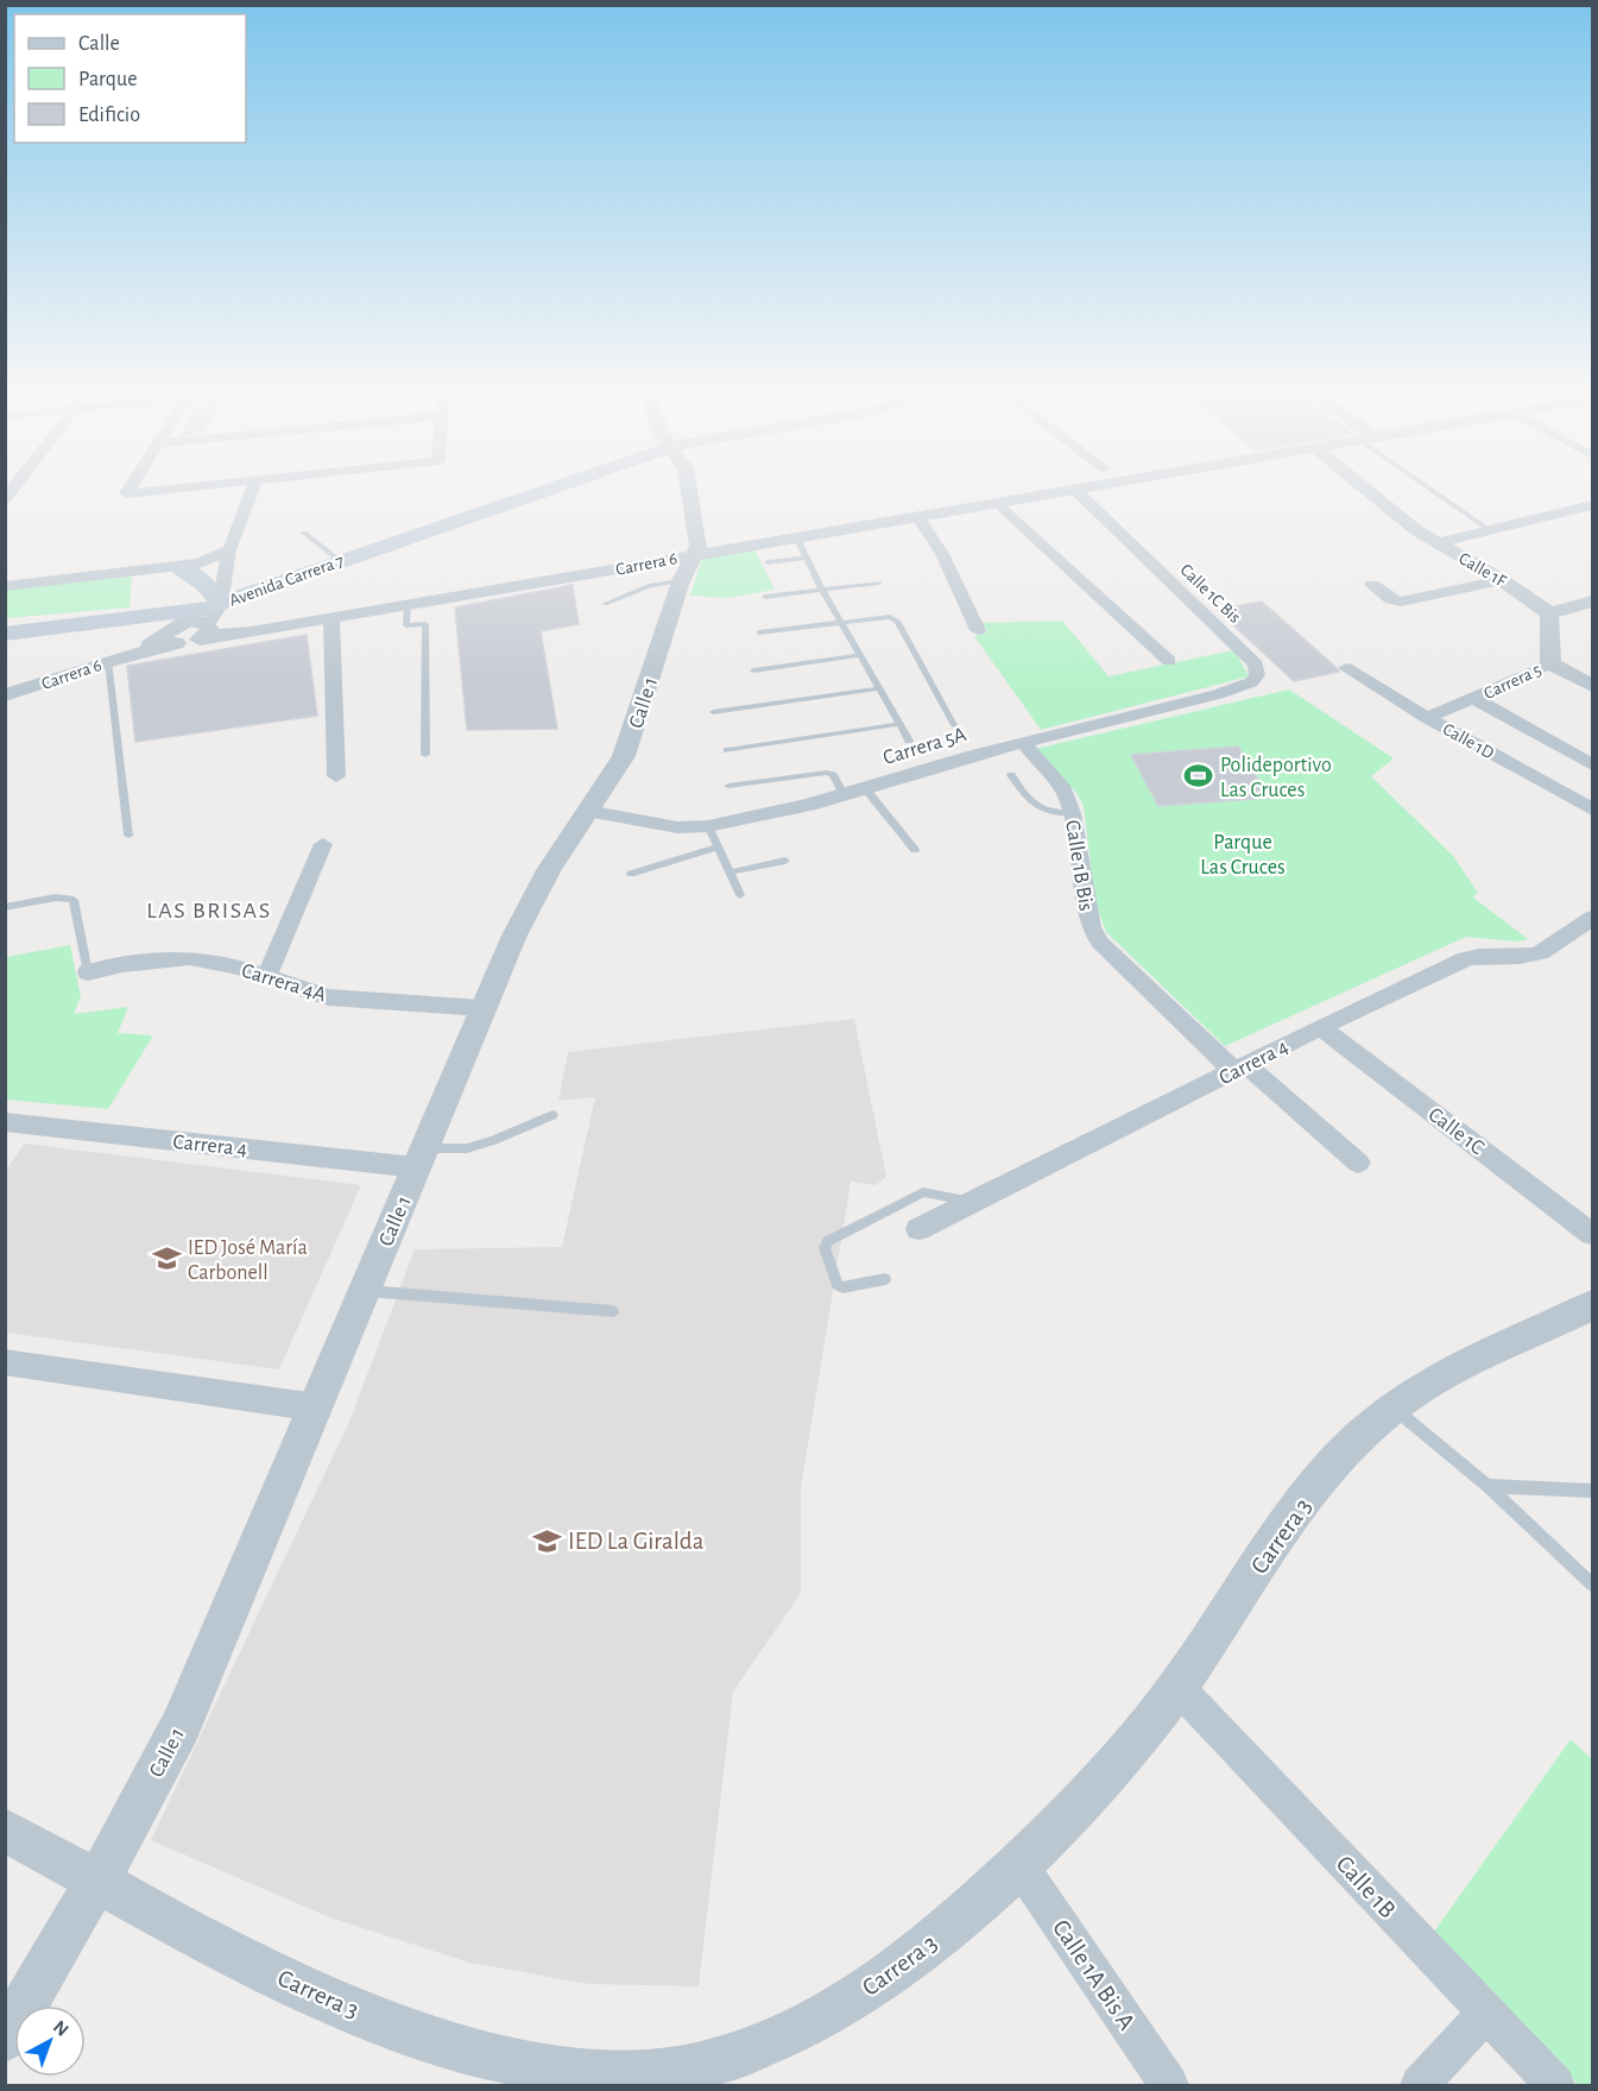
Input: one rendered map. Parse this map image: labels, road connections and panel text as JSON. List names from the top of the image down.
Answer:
{
  "streets": {
    "main road": ["Avenida Carrera 7"],
    "street": [
      "Carrera 6",
      "Calle 1F",
      "Calle 1C Bis",
      "Carrera 5",
      "Calle 1",
      "Calle 1D",
      "Carrera 5A",
      "Calle 1B Bis",
      "Carrera 4A",
      "Carrera 4",
      "Calle 1C",
      "Carrera 3",
      "Calle 1B",
      "Calle 1A Bis A"
    ]
  },
  "crossings": [
    ["Carrera 6", "Avenida Carrera 7"],
    ["Carrera 6", "Calle 1"],
    ["Calle 1F", "Carrera 5"],
    ["Calle 1C Bis", "Carrera 5A"],
    ["Carrera 5", "Calle 1D"],
    ["Calle 1", "Carrera 5A"],
    ["Calle 1", "Carrera 4A"],
    ["Calle 1", "Carrera 4"],
    ["Calle 1", "Carrera 3"],
    ["Carrera 5A", "Calle 1B Bis"],
    ["Calle 1B Bis", "Carrera 4"],
    ["Carrera 4", "Calle 1C"],
    ["Carrera 3", "Calle 1B"],
    ["Carrera 3", "Calle 1A Bis A"]
  ],
  "districts": ["LAS BRISAS"],
  "parks": ["Parque Las Cruces"],
  "places": {
    "sports": ["Polideportivo Las Cruces"],
    "school or university": ["IED José María Carbonell", "IED La Giralda"]
  },
  "legend": ["Calle", "Parque", "Edificio"],
  "north": "top right"
}
